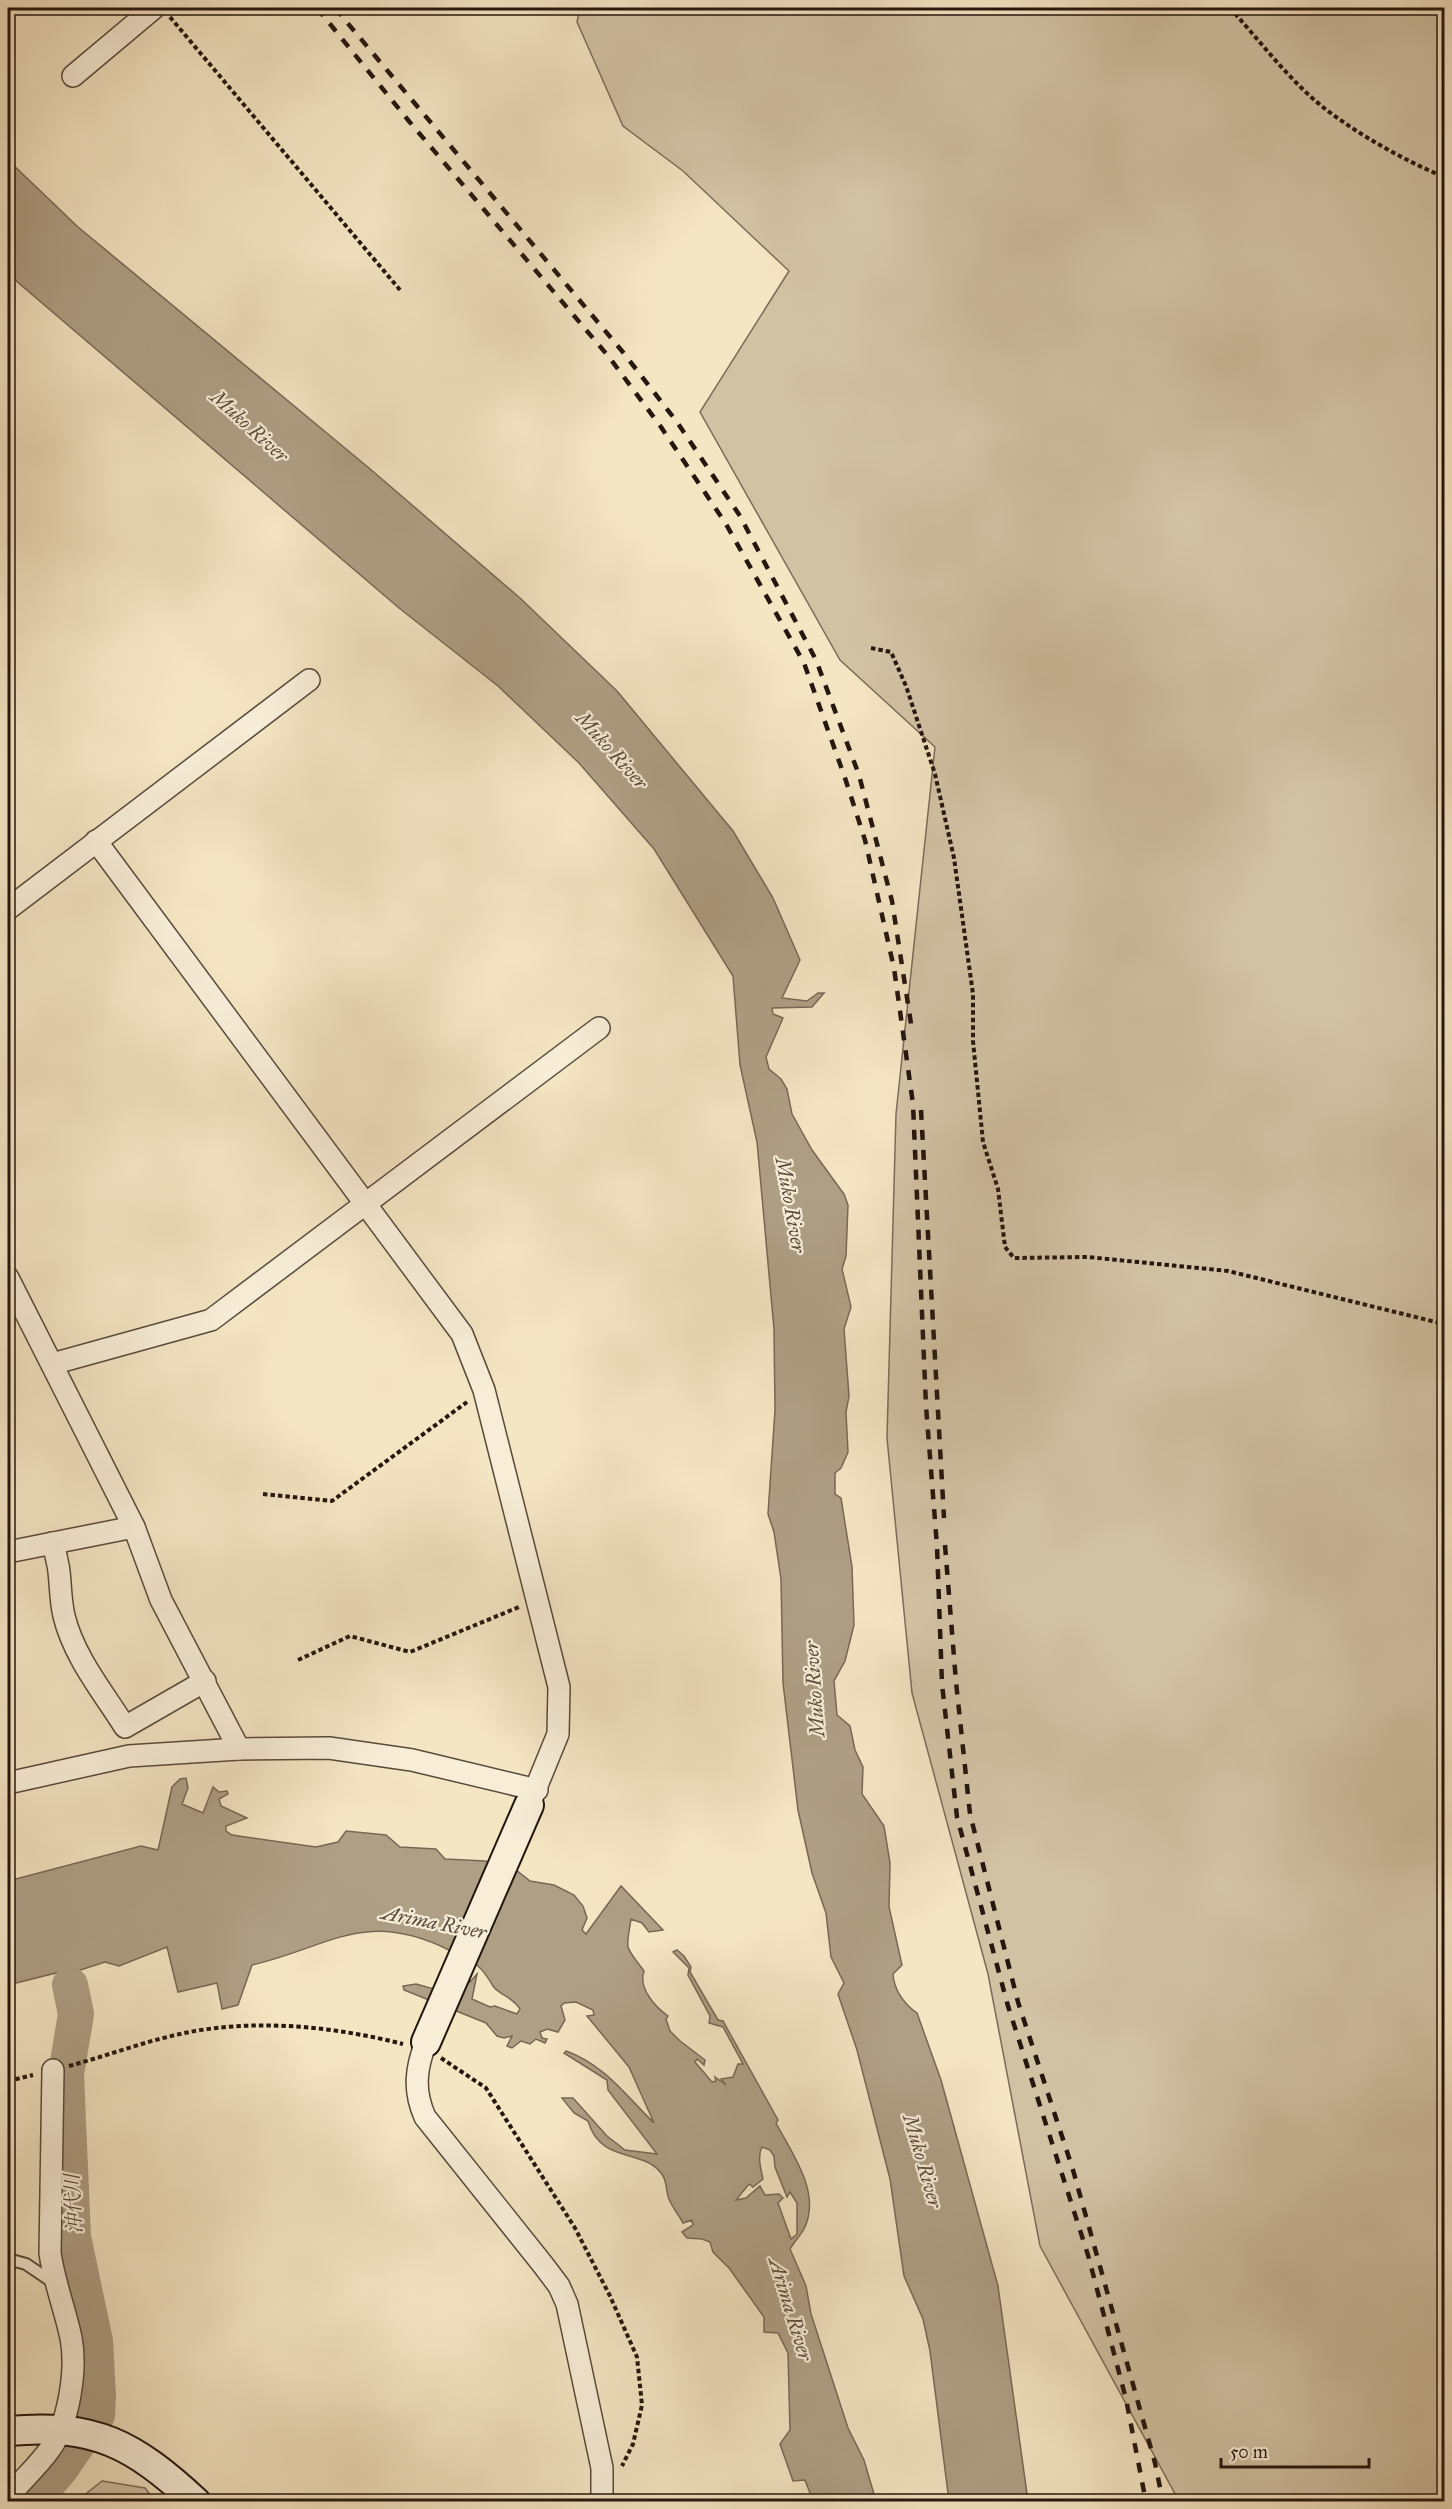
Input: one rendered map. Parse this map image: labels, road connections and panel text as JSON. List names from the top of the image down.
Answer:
{
  "water": ["Muko River", "Arima River", "沖代川"],
  "scale_bar": "50 m"
}
